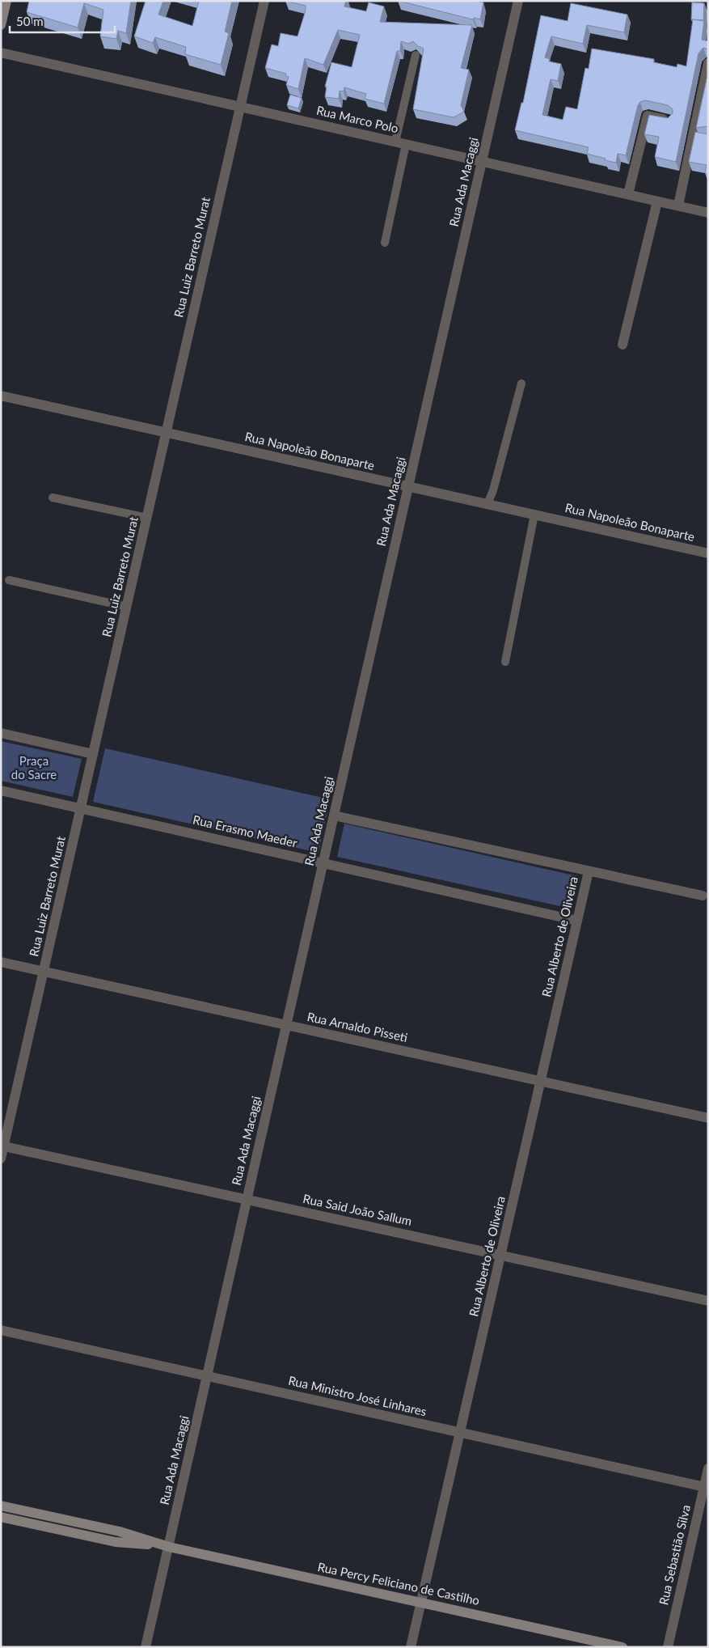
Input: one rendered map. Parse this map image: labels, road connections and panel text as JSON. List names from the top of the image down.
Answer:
{
  "streets": {
    "street": [
      "Rua Marco Polo",
      "Rua Ada Macaggi",
      "Rua Luiz Barreto Murat",
      "Rua Napoleão Bonaparte",
      "Rua Erasmo Maeder",
      "Rua Alberto de Oliveira",
      "Rua Arnaldo Pisseti",
      "Rua Said João Sallum",
      "Rua Ministro José Linhares",
      "Rua Sebastião Silva",
      "Rua Percy Feliciano de Castilho"
    ]
  },
  "crossings": [
    ["Rua Marco Polo", "Rua Ada Macaggi"],
    ["Rua Marco Polo", "Rua Luiz Barreto Murat"],
    ["Rua Ada Macaggi", "Rua Napoleão Bonaparte"],
    ["Rua Ada Macaggi", "Rua Erasmo Maeder"],
    ["Rua Ada Macaggi", "Rua Arnaldo Pisseti"],
    ["Rua Ada Macaggi", "Rua Said João Sallum"],
    ["Rua Ada Macaggi", "Rua Ministro José Linhares"],
    ["Rua Ada Macaggi", "Rua Percy Feliciano de Castilho"],
    ["Rua Luiz Barreto Murat", "Rua Napoleão Bonaparte"],
    ["Rua Luiz Barreto Murat", "Rua Erasmo Maeder"],
    ["Rua Luiz Barreto Murat", "Rua Arnaldo Pisseti"],
    ["Rua Luiz Barreto Murat", "Rua Said João Sallum"],
    ["Rua Erasmo Maeder", "Rua Alberto de Oliveira"],
    ["Rua Alberto de Oliveira", "Rua Arnaldo Pisseti"],
    ["Rua Alberto de Oliveira", "Rua Said João Sallum"],
    ["Rua Alberto de Oliveira", "Rua Ministro José Linhares"],
    ["Rua Alberto de Oliveira", "Rua Percy Feliciano de Castilho"],
    ["Rua Ministro José Linhares", "Rua Sebastião Silva"]
  ],
  "parks": ["Praça do Sacre"],
  "scale_bar": "50 m"
}
